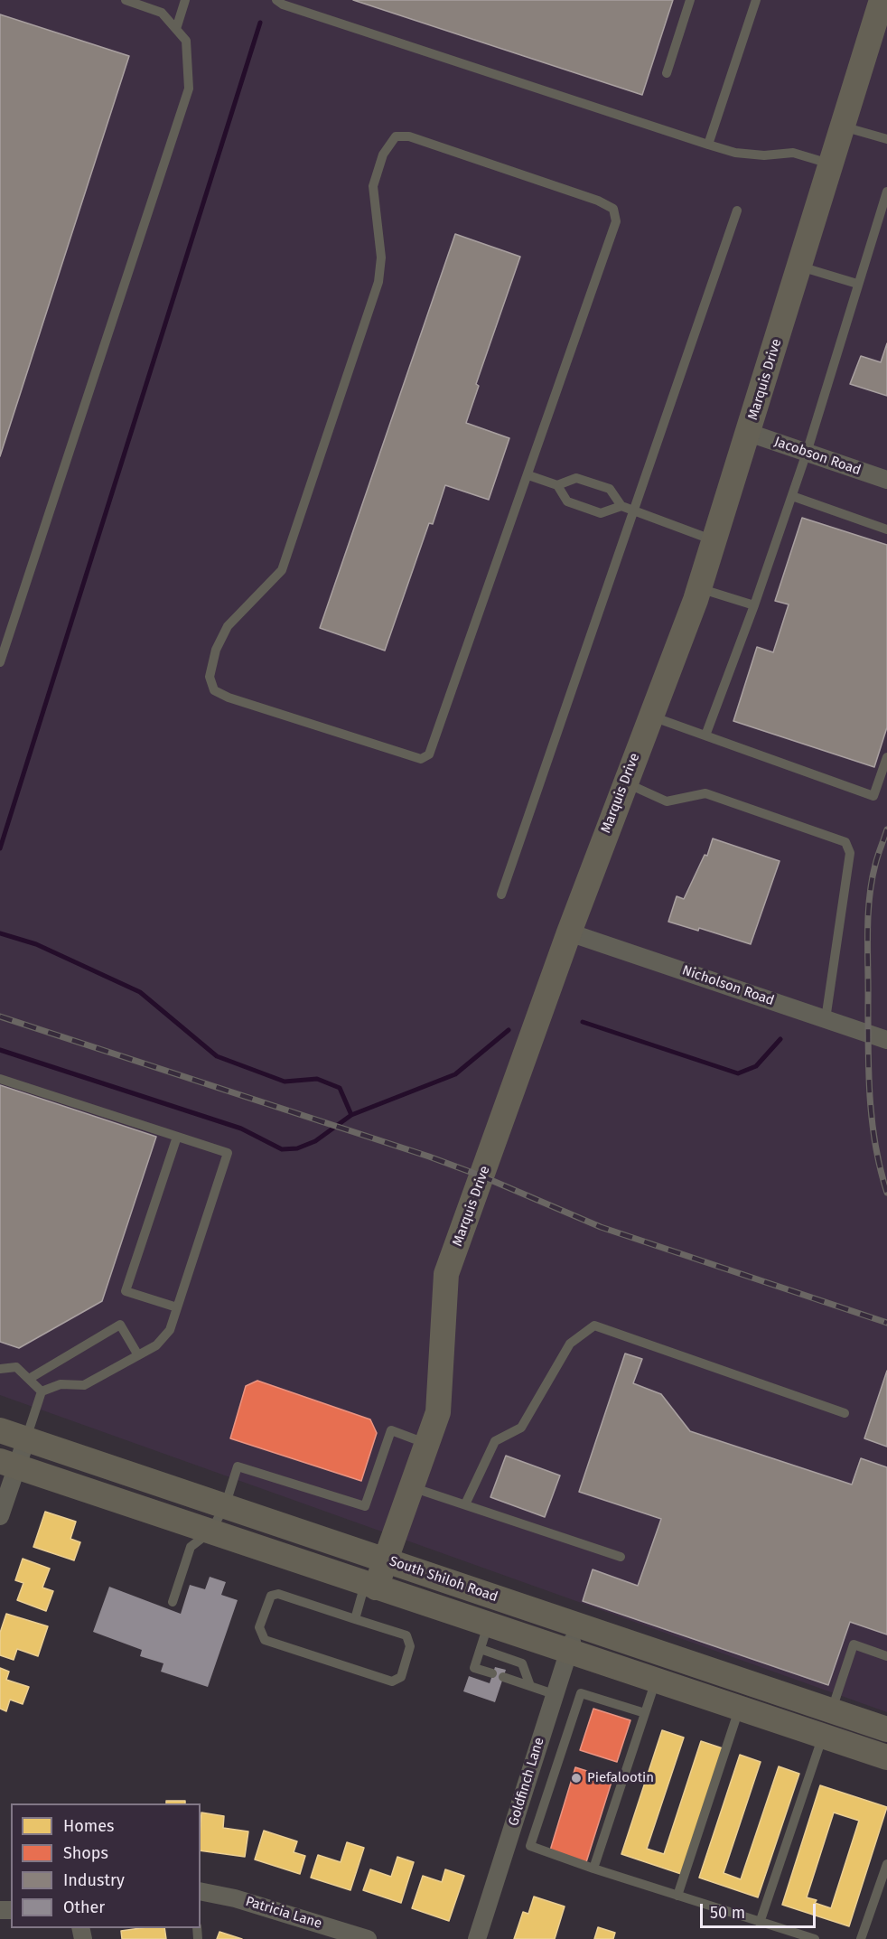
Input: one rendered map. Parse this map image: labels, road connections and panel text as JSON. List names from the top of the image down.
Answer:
{
  "streets": {
    "main road": ["Marquis Drive", "South Shiloh Road"],
    "street": [
      "Jacobson Road",
      "Nicholson Road",
      "Goldfinch Lane",
      "Patricia Lane"
    ]
  },
  "crossings": [
    ["Marquis Drive", "Jacobson Road"],
    ["Marquis Drive", "Nicholson Road"],
    ["Marquis Drive", "South Shiloh Road"],
    ["South Shiloh Road", "Goldfinch Lane"]
  ],
  "places": ["Piefalootin"],
  "legend": [
    "Homes",
    "Shops",
    "Industry",
    "Other"
  ],
  "scale_bar": "50 m"
}
